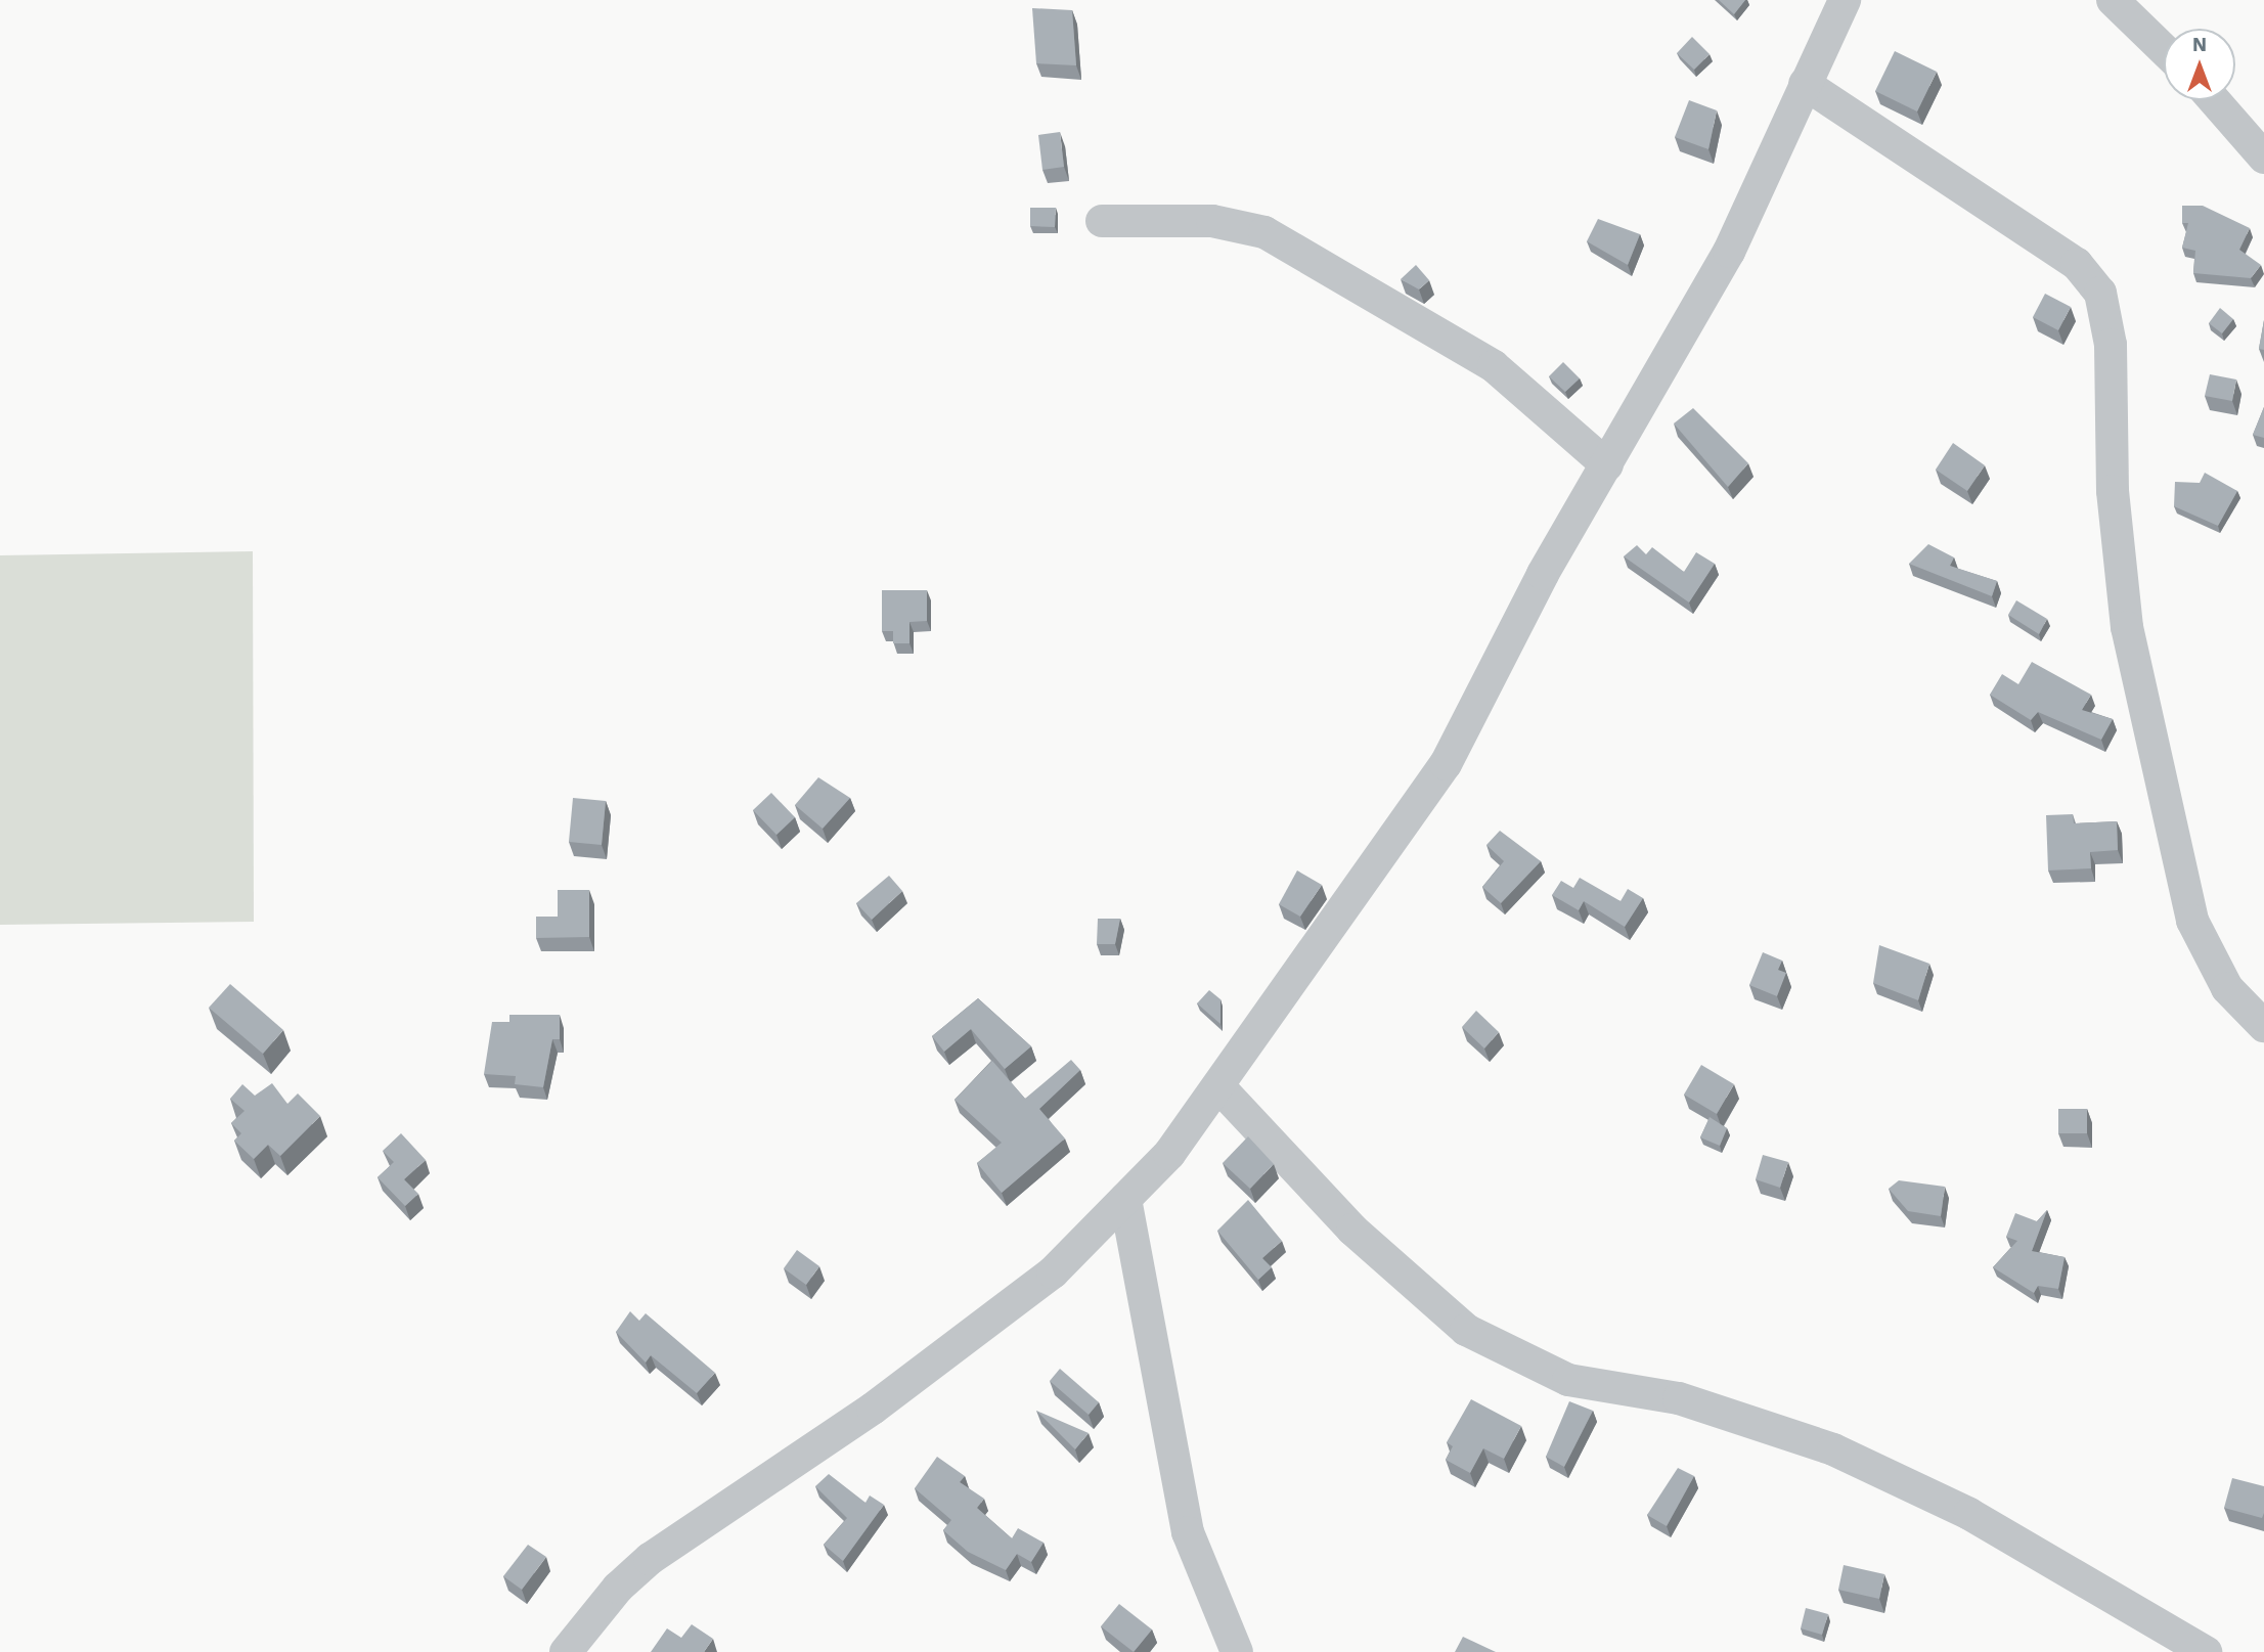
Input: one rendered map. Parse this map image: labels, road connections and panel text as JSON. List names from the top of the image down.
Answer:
{
  "north": "top"
}
